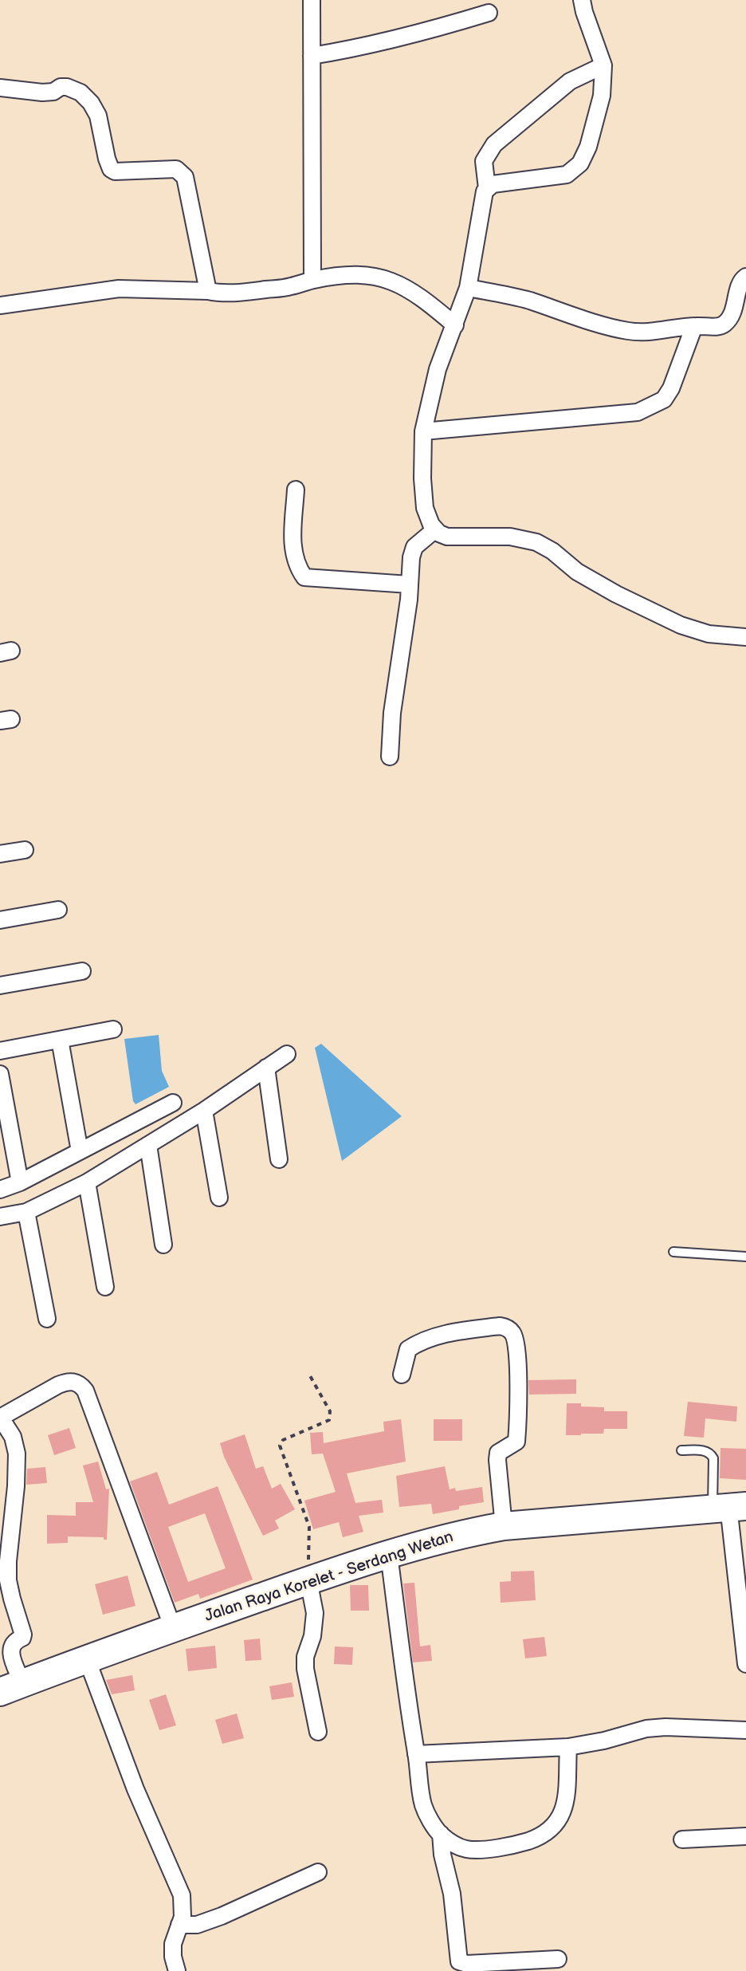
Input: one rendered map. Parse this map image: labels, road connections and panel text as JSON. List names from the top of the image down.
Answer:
{
  "streets": {
    "main road": ["Jalan Raya Korelet - Serdang Wetan"]
  }
}
